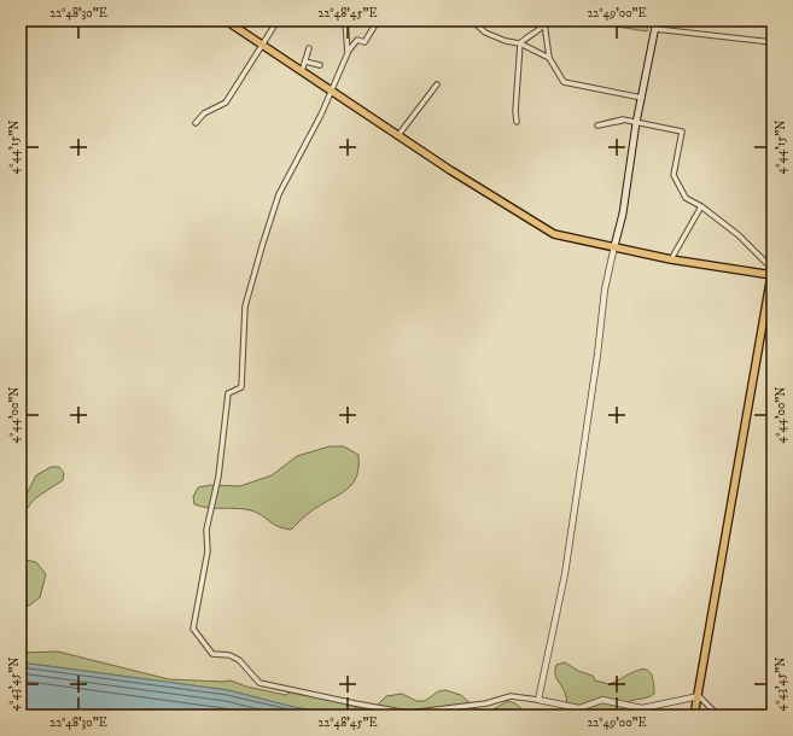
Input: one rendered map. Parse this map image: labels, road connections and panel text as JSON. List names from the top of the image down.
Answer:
{
  "coordinates": [
    "22°48'30\"E",
    "22°48'45\"E",
    "22°49'00\"E",
    "4°44'15\"N",
    "4°44'00\"N",
    "4°43'45\"N"
  ]
}
